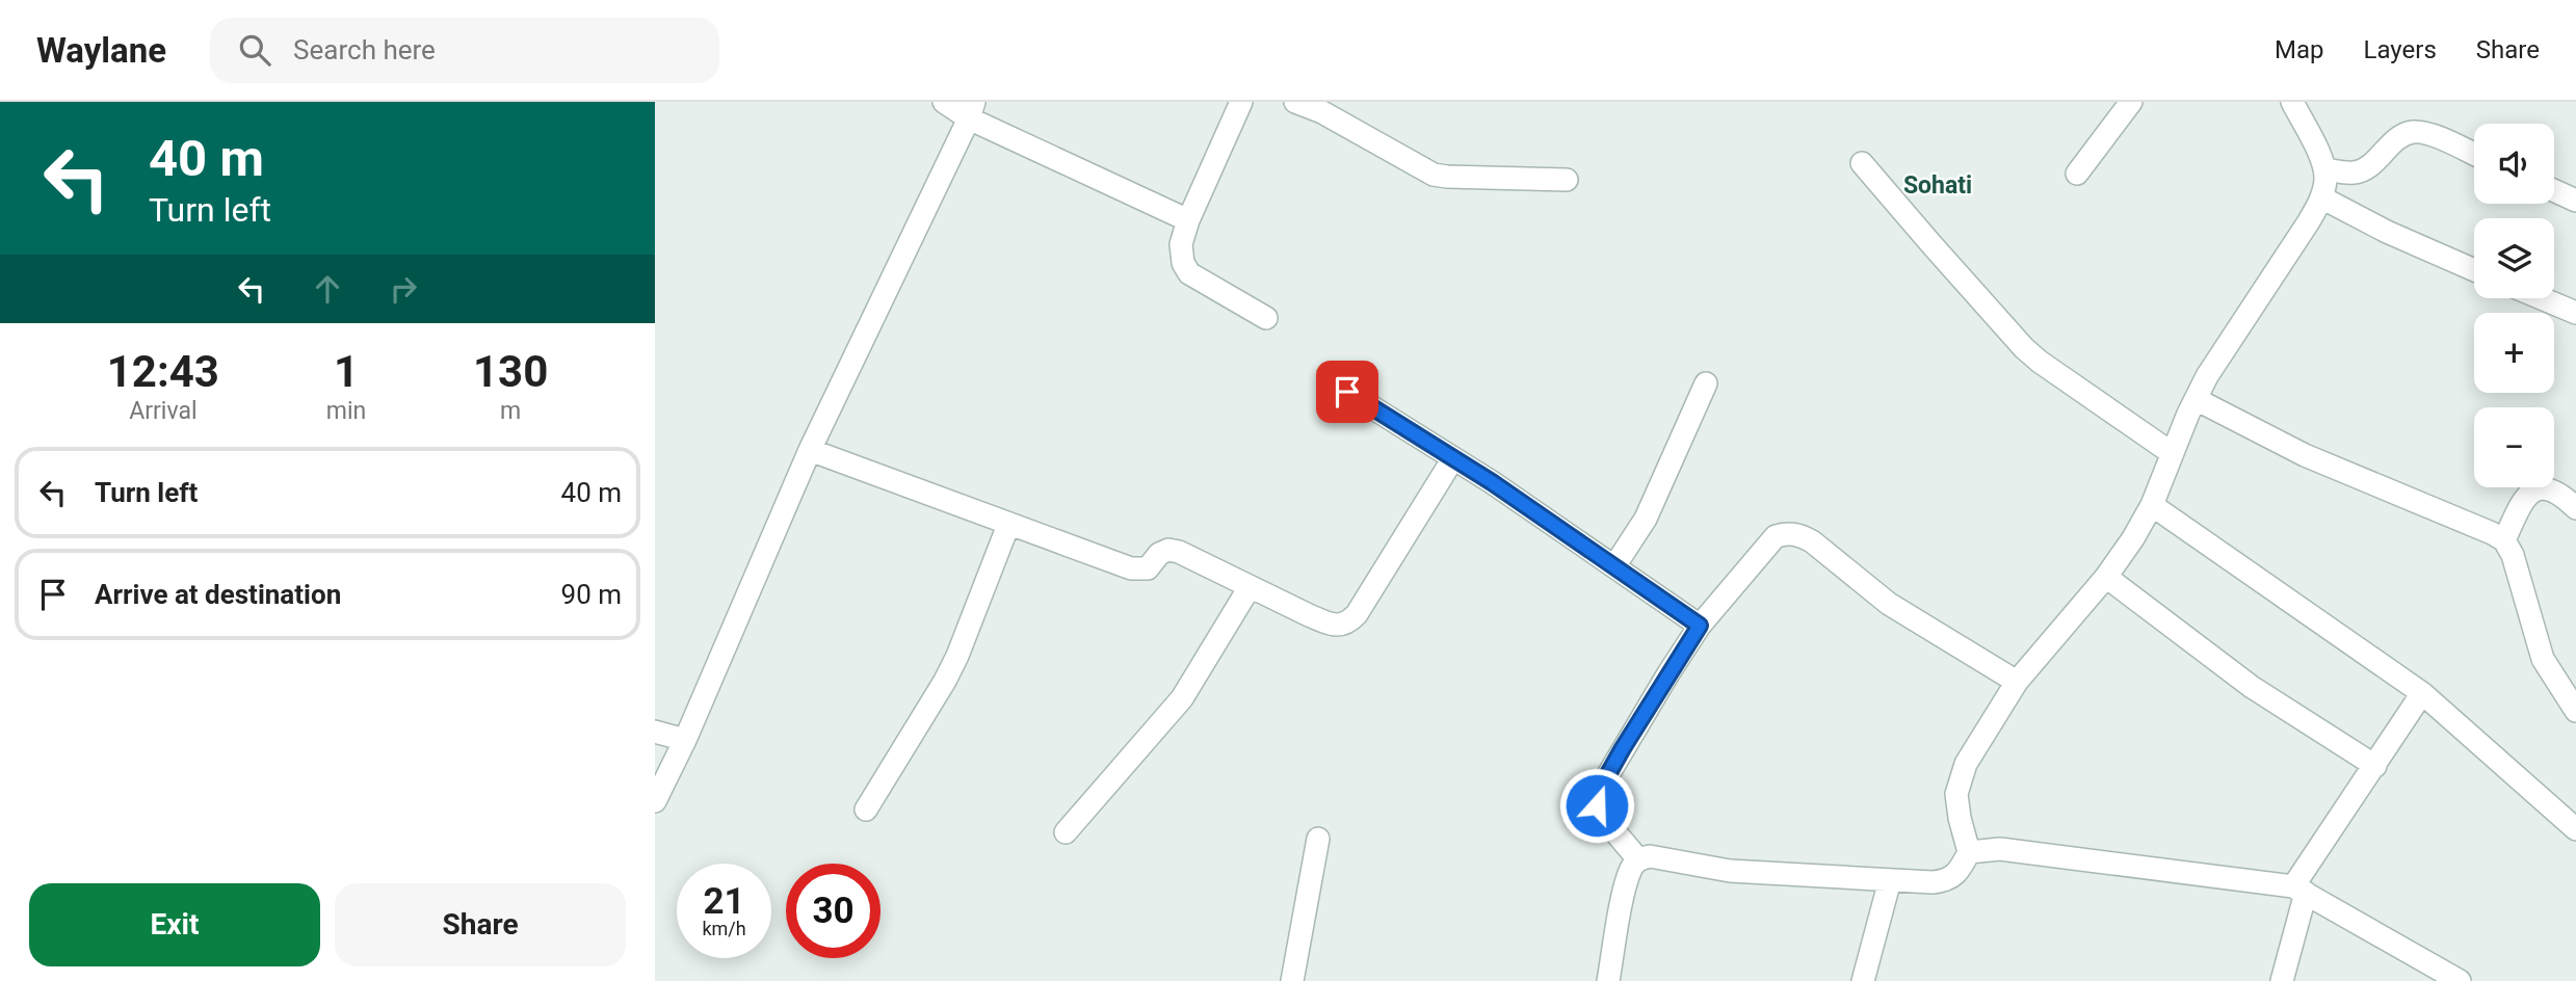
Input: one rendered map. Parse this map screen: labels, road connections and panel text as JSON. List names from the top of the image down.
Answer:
{
  "districts": ["Sohati"],
  "page": {
    "header": "Waylane",
    "search": "Search here",
    "nav": ["Map", "Layers", "Share"],
    "turn": ["40 m", "Turn left"],
    "map_buttons": ["+", "−"],
    "eta": [
      "12:43",
      "Arrival",
      "1",
      "min",
      "130",
      "m"
    ],
    "list": [
      {
        "name": "Turn left",
        "value": "40 m"
      },
      {
        "name": "Arrive at destination",
        "value": "90 m"
      }
    ],
    "speed": "21 km/h",
    "limit": "30",
    "buttons": ["Exit", "Share"]
  }
}
